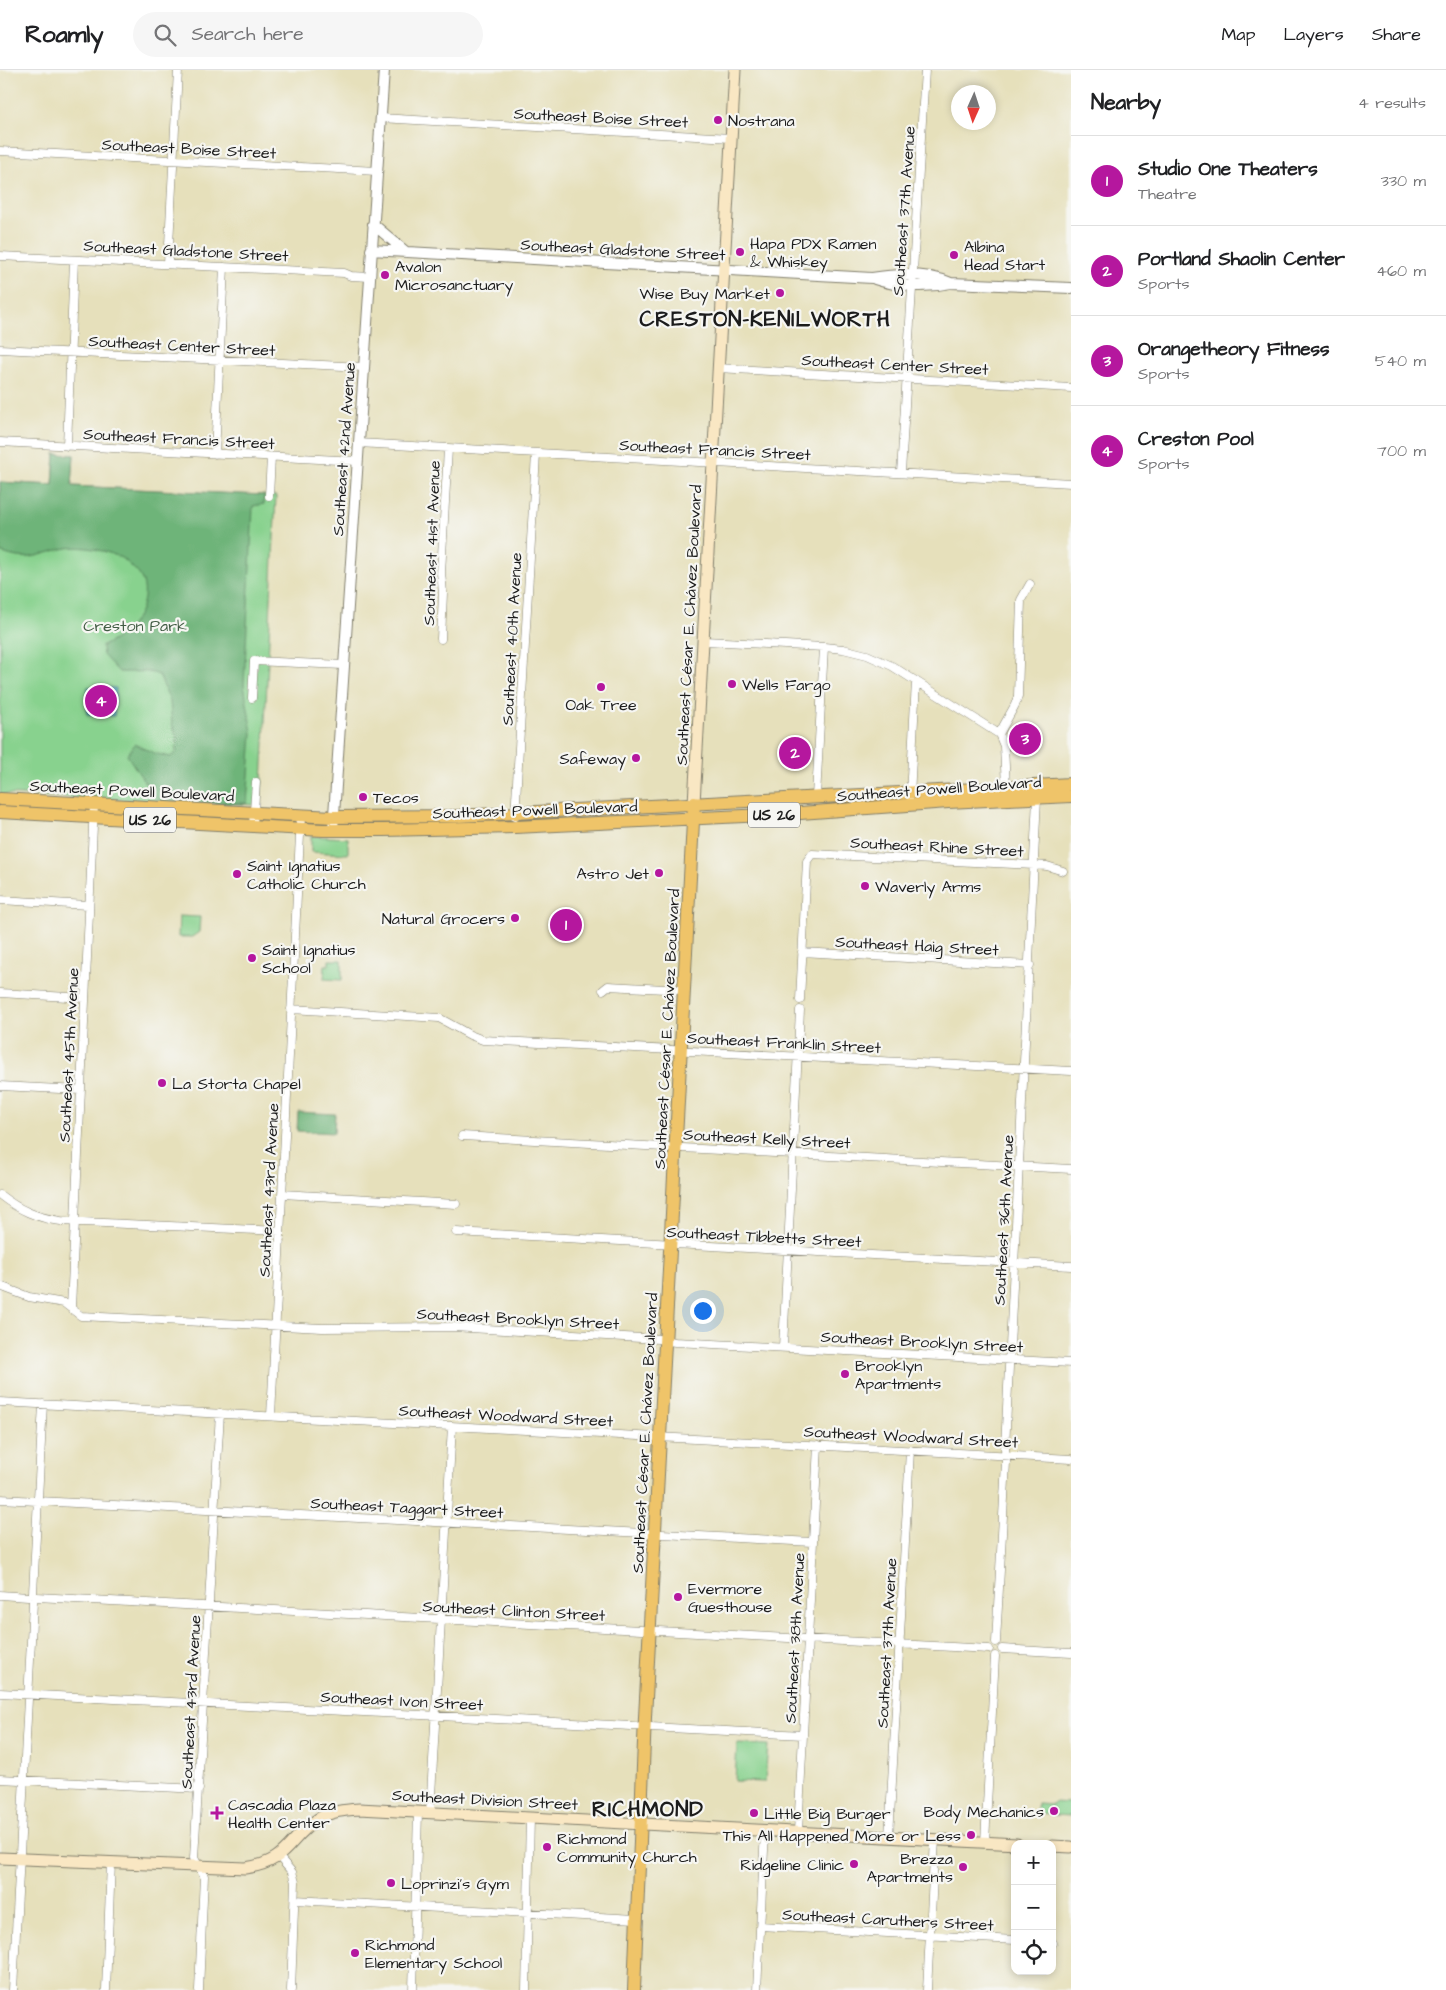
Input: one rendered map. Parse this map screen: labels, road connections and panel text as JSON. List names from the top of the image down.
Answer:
{
  "streets": {
    "main road": [
      "Southeast César E. Chávez Boulevard",
      "Southeast Powell Boulevard",
      "US 26",
      "Southeast Division Street"
    ],
    "street": [
      "Southeast Boise Street",
      "Southeast 37th Avenue",
      "Southeast Gladstone Street",
      "Southeast Center Street",
      "Southeast Francis Street",
      "Southeast 42nd Avenue",
      "Southeast 41st Avenue",
      "Southeast 40th Avenue",
      "Southeast Rhine Street",
      "Southeast Haig Street",
      "Southeast Franklin Street",
      "Southeast 45th Avenue",
      "Southeast Kelly Street",
      "Southeast 43rd Avenue",
      "Southeast 36th Avenue",
      "Southeast Tibbetts Street",
      "Southeast Brooklyn Street",
      "Southeast Woodward Street",
      "Southeast Taggart Street",
      "Southeast Clinton Street",
      "Southeast 38th Avenue",
      "Southeast Ivon Street",
      "Southeast Caruthers Street"
    ]
  },
  "crossings": [
    ["Southeast Boise Street", "Southeast 42nd Avenue"],
    ["Southeast Boise Street", "Southeast César E. Chávez Boulevard"],
    ["Southeast 37th Avenue", "Southeast Gladstone Street"],
    ["Southeast 37th Avenue", "Southeast Center Street"],
    ["Southeast 37th Avenue", "Southeast Francis Street"],
    ["Southeast 37th Avenue", "Southeast Woodward Street"],
    ["Southeast 37th Avenue", "Southeast Clinton Street"],
    ["Southeast 37th Avenue", "Southeast Division Street"],
    ["Southeast Gladstone Street", "Southeast 42nd Avenue"],
    ["Southeast Gladstone Street", "Southeast César E. Chávez Boulevard"],
    ["Southeast Center Street", "Southeast 42nd Avenue"],
    ["Southeast Center Street", "Southeast César E. Chávez Boulevard"],
    ["Southeast Francis Street", "Southeast 42nd Avenue"],
    ["Southeast Francis Street", "Southeast 41st Avenue"],
    ["Southeast Francis Street", "Southeast César E. Chávez Boulevard"],
    ["Southeast Francis Street", "Southeast 40th Avenue"],
    ["Southeast 42nd Avenue", "Southeast Powell Boulevard"],
    ["Southeast César E. Chávez Boulevard", "Southeast Powell Boulevard"],
    ["Southeast César E. Chávez Boulevard", "Southeast Franklin Street"],
    ["Southeast César E. Chávez Boulevard", "Southeast Kelly Street"],
    ["Southeast César E. Chávez Boulevard", "Southeast Tibbetts Street"],
    ["Southeast César E. Chávez Boulevard", "Southeast Brooklyn Street"],
    ["Southeast César E. Chávez Boulevard", "Southeast Woodward Street"],
    ["Southeast César E. Chávez Boulevard", "Southeast Taggart Street"],
    ["Southeast César E. Chávez Boulevard", "Southeast Clinton Street"],
    ["Southeast César E. Chávez Boulevard", "Southeast Ivon Street"],
    ["Southeast César E. Chávez Boulevard", "Southeast Division Street"],
    ["Southeast 40th Avenue", "Southeast Powell Boulevard"],
    ["Southeast Powell Boulevard", "Southeast 45th Avenue"],
    ["Southeast Powell Boulevard", "Southeast 43rd Avenue"],
    ["Southeast Powell Boulevard", "Southeast 36th Avenue"],
    ["Southeast Rhine Street", "Southeast Haig Street"],
    ["Southeast Rhine Street", "Southeast 36th Avenue"],
    ["Southeast Haig Street", "Southeast 36th Avenue"],
    ["Southeast Franklin Street", "Southeast 43rd Avenue"],
    ["Southeast Franklin Street", "Southeast 36th Avenue"],
    ["Southeast 45th Avenue", "Southeast Brooklyn Street"],
    ["Southeast Kelly Street", "Southeast 36th Avenue"],
    ["Southeast 43rd Avenue", "Southeast Brooklyn Street"],
    ["Southeast 43rd Avenue", "Southeast Woodward Street"],
    ["Southeast 43rd Avenue", "Southeast Taggart Street"],
    ["Southeast 43rd Avenue", "Southeast Clinton Street"],
    ["Southeast 43rd Avenue", "Southeast Ivon Street"],
    ["Southeast 43rd Avenue", "Southeast Division Street"],
    ["Southeast 36th Avenue", "Southeast Tibbetts Street"],
    ["Southeast 36th Avenue", "Southeast Brooklyn Street"],
    ["Southeast 36th Avenue", "Southeast Woodward Street"],
    ["Southeast 36th Avenue", "Southeast Clinton Street"],
    ["Southeast Woodward Street", "Southeast 38th Avenue"],
    ["Southeast Taggart Street", "Southeast 38th Avenue"],
    ["Southeast Clinton Street", "Southeast 38th Avenue"],
    ["Southeast 38th Avenue", "Southeast Ivon Street"],
    ["Southeast 38th Avenue", "Southeast Division Street"]
  ],
  "districts": ["CRESTON-KENILWORTH", "RICHMOND"],
  "parks": ["Creston Park"],
  "places": {
    "other": [
      "Nostrana",
      "Hapa PDX Ramen & Whiskey",
      "Albina Head Start",
      "Avalon Microsanctuary",
      "Wise Buy Market",
      "Wells Fargo",
      "Oak Tree",
      "Safeway",
      "Tecos",
      "Astro Jet",
      "Saint Ignatius Catholic Church",
      "Waverly Arms",
      "Natural Grocers",
      "Saint Ignatius School",
      "La Storta Chapel",
      "Brooklyn Apartments",
      "Evermore Guesthouse",
      "Body Mechanics",
      "Little Big Burger",
      "This All Happened More or Less",
      "Richmond Community Church",
      "Ridgeline Clinic",
      "Brezza Apartments",
      "Loprinzi's Gym",
      "Richmond Elementary School"
    ],
    "health": ["Cascadia Plaza Health Center"]
  },
  "north": "bottom",
  "page": {
    "header": "Roamly",
    "search": "Search here",
    "nav": ["Map", "Layers", "Share"],
    "heading": ["Nearby", "4 results"],
    "list": [
      {
        "mark": "1",
        "name": "Studio One Theaters",
        "note": "Theatre",
        "value": "330 m"
      },
      {
        "mark": "2",
        "name": "Portland Shaolin Center",
        "note": "Sports",
        "value": "460 m"
      },
      {
        "mark": "3",
        "name": "Orangetheory Fitness",
        "note": "Sports",
        "value": "540 m"
      },
      {
        "mark": "4",
        "name": "Creston Pool",
        "note": "Sports",
        "value": "700 m"
      }
    ],
    "pins": [
      "4",
      "3",
      "2",
      "1"
    ],
    "map_buttons": ["+", "−"]
  }
}
